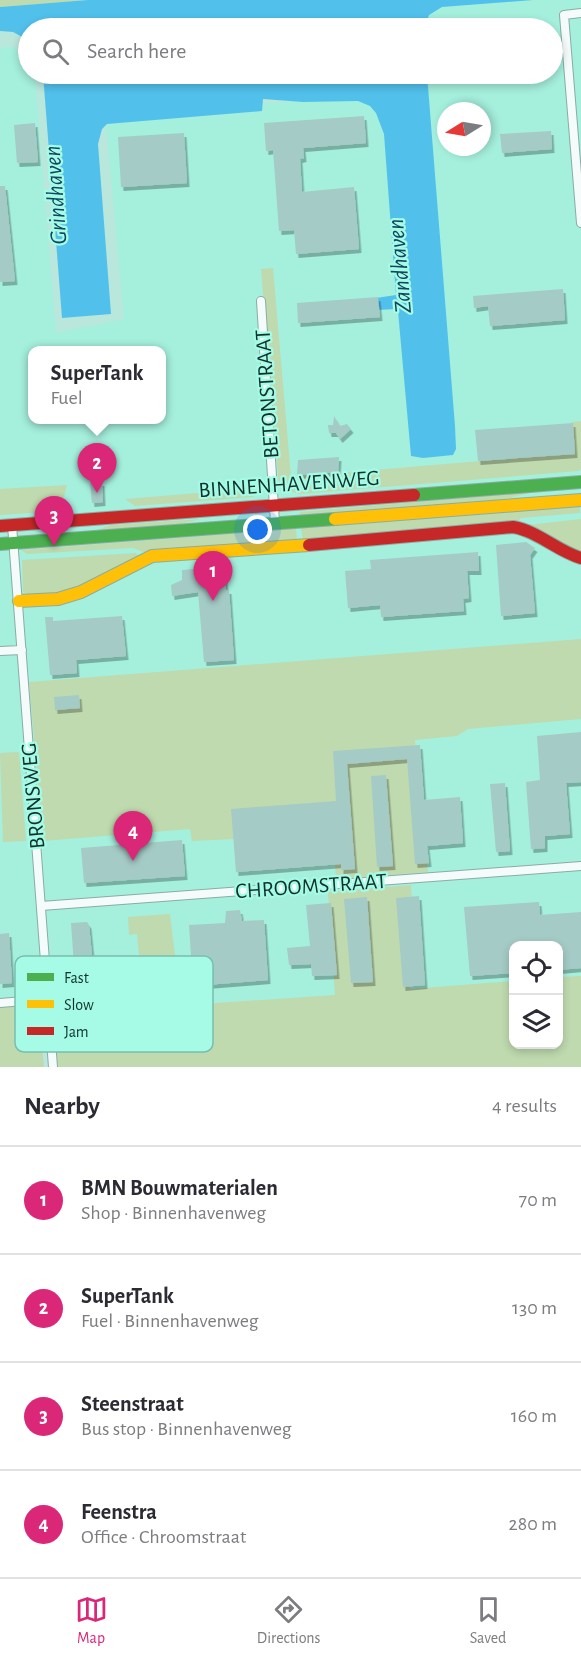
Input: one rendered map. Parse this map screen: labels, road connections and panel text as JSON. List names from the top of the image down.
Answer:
{
  "streets": {
    "main road": ["BINNENHAVENWEG"],
    "street": ["BETONSTRAAT", "BRONSWEG", "CHROOMSTRAAT"]
  },
  "crossings": [
    ["BETONSTRAAT", "BINNENHAVENWEG"],
    ["BINNENHAVENWEG", "BRONSWEG"],
    ["BRONSWEG", "CHROOMSTRAAT"]
  ],
  "water": ["Grindhaven", "Zandhaven"],
  "legend": ["Fast", "Slow", "Jam"],
  "north": "left",
  "page": {
    "search": "Search here",
    "popup": ["SuperTank", "Fuel"],
    "pins": [
      "2",
      "3",
      "1",
      "4"
    ],
    "heading": ["Nearby", "4 results"],
    "list": [
      {
        "mark": "1",
        "name": "BMN Bouwmaterialen",
        "note": "Shop · Binnenhavenweg",
        "value": "70 m"
      },
      {
        "mark": "2",
        "name": "SuperTank",
        "note": "Fuel · Binnenhavenweg",
        "value": "130 m"
      },
      {
        "mark": "3",
        "name": "Steenstraat",
        "note": "Bus stop · Binnenhavenweg",
        "value": "160 m"
      },
      {
        "mark": "4",
        "name": "Feenstra",
        "note": "Office · Chroomstraat",
        "value": "280 m"
      }
    ],
    "nav": ["Map", "Directions", "Saved"]
  }
}
